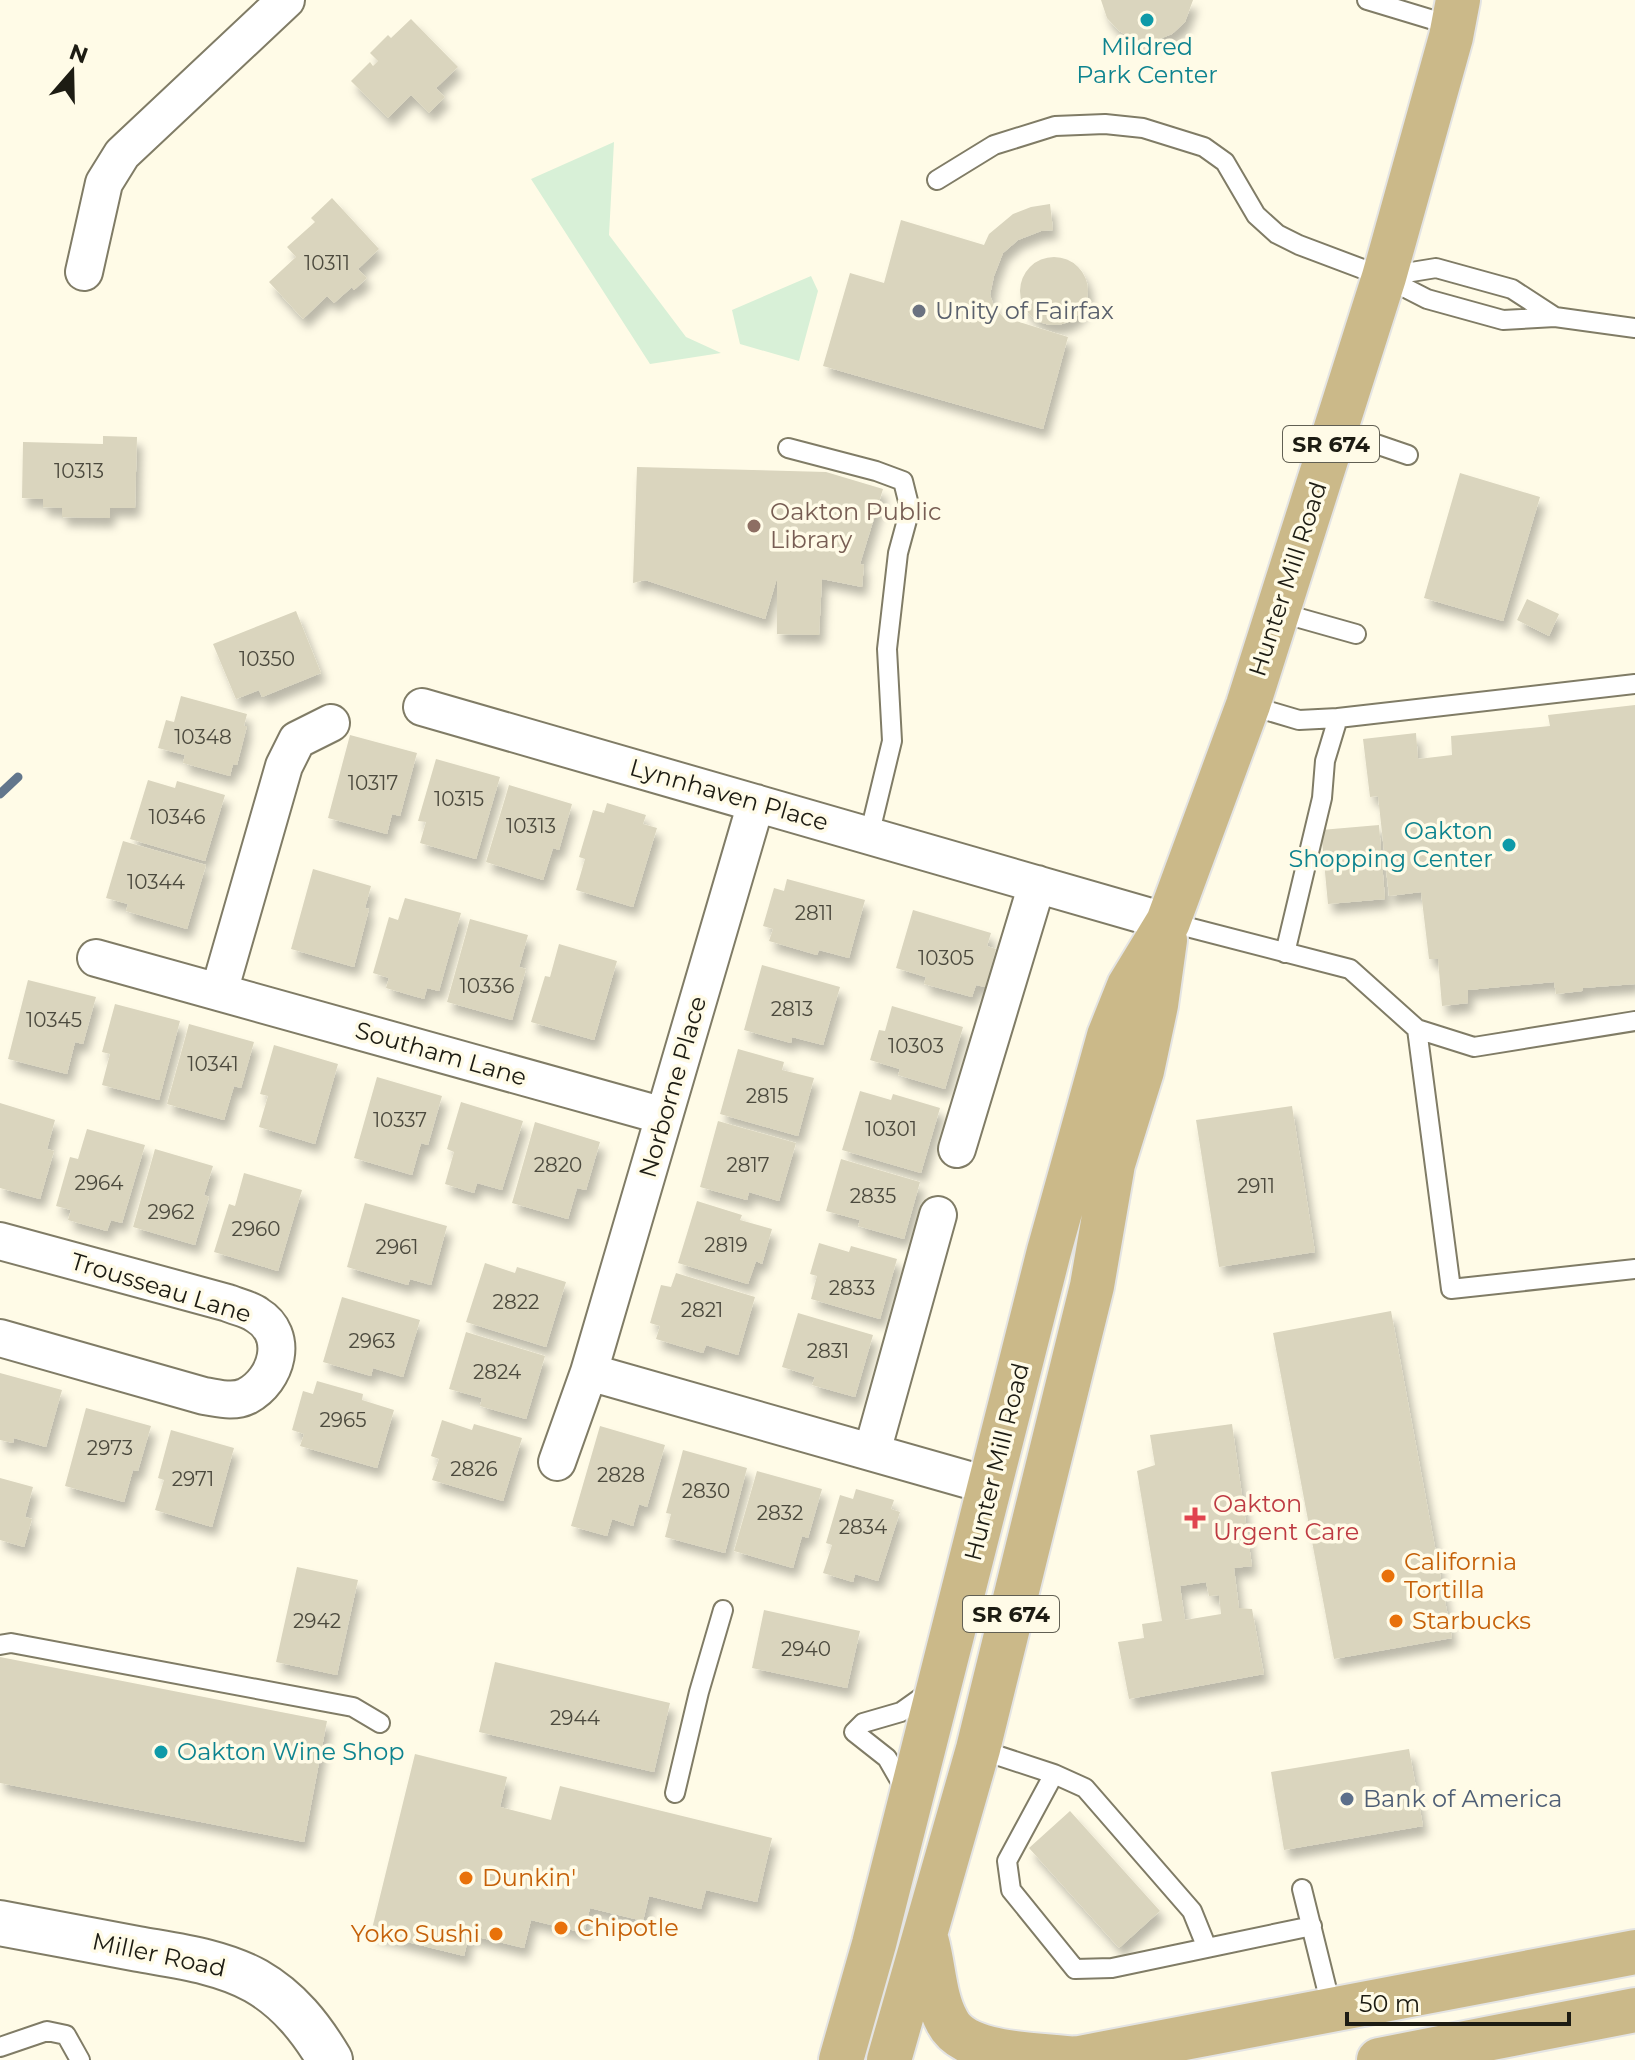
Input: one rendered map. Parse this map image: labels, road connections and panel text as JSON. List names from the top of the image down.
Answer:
{
  "streets": {
    "main road": ["SR 674", "Hunter Mill Road"],
    "street": [
      "Lynnhaven Place",
      "Southam Lane",
      "Norborne Place",
      "Trousseau Lane",
      "Miller Road"
    ]
  },
  "crossings": [
    ["Hunter Mill Road", "Lynnhaven Place"],
    ["Lynnhaven Place", "Norborne Place"],
    ["Southam Lane", "Norborne Place"]
  ],
  "places": {
    "other": [
      "Mildred Park Center",
      "Unity of Fairfax",
      "Oakton Public Library",
      "Oakton Shopping Center",
      "California Tortilla",
      "Starbucks",
      "Oakton Wine Shop",
      "Bank of America",
      "Dunkin'",
      "Chipotle",
      "Yoko Sushi"
    ],
    "health": ["Oakton Urgent Care"]
  },
  "house_numbers": [
    "10311",
    "10313",
    "10350",
    "10348",
    "10317",
    "10315",
    "10346",
    "10313",
    "10344",
    "2811",
    "10305",
    "10336",
    "2813",
    "10345",
    "10303",
    "10341",
    "2815",
    "10337",
    "10301",
    "2820",
    "2817",
    "2964",
    "2911",
    "2835",
    "2962",
    "2960",
    "2819",
    "2961",
    "2833",
    "2822",
    "2821",
    "2963",
    "2831",
    "2824",
    "2965",
    "2973",
    "2826",
    "2828",
    "2971",
    "2830",
    "2832",
    "2834",
    "2942",
    "2940",
    "2944"
  ],
  "scale_bar": "50 m",
  "north": "top"
}
